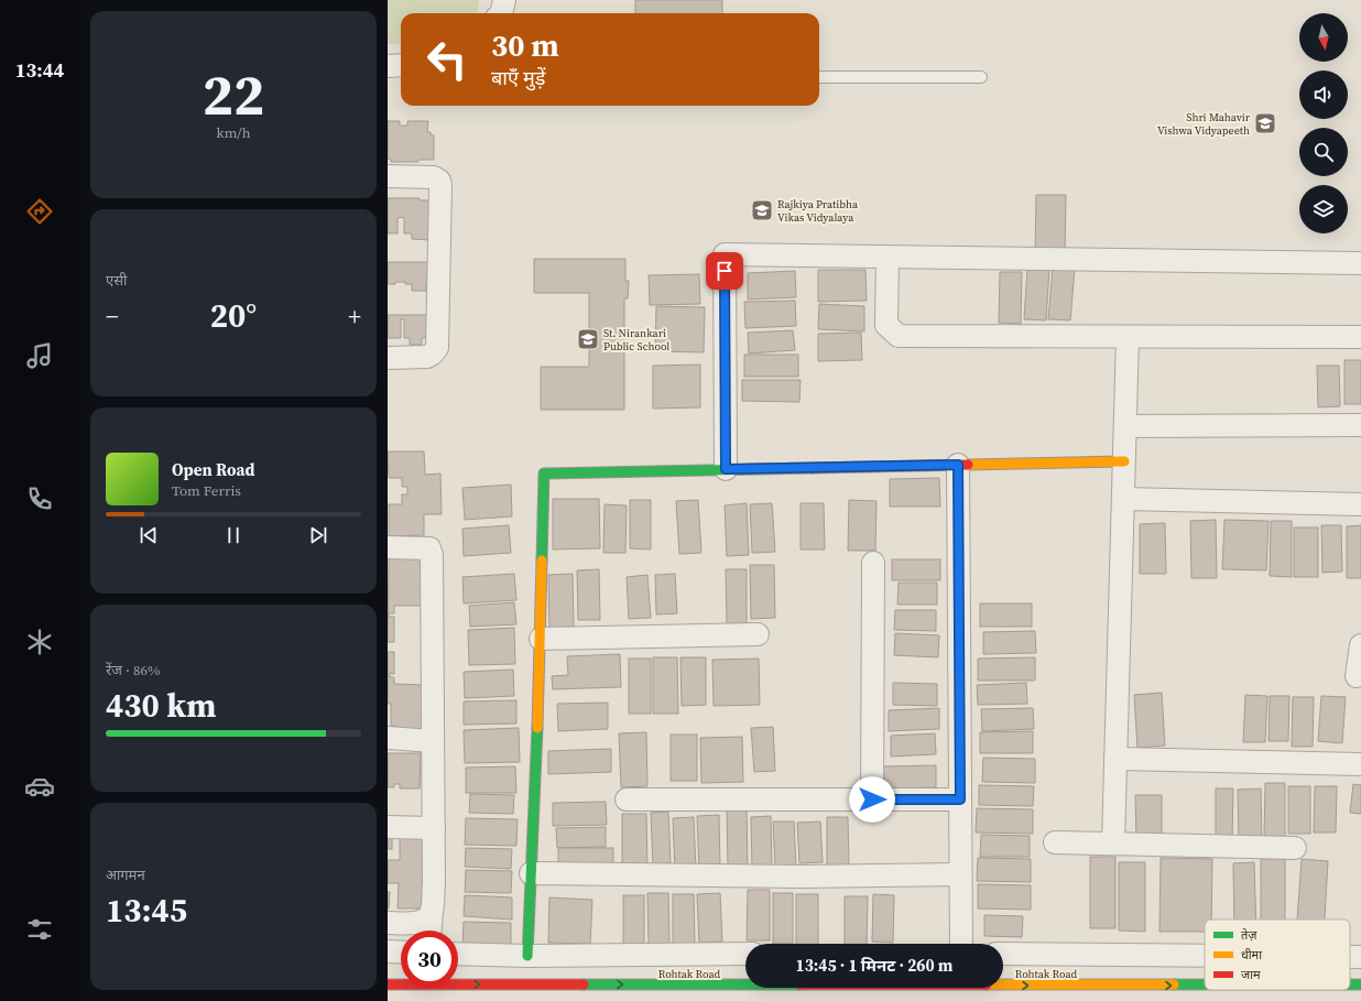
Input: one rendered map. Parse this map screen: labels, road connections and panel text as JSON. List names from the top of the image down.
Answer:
{
  "streets": {
    "street": ["Rohtak Road"]
  },
  "places": {
    "school or university": ["Shri Mahavir Vishwa Vidyapeeth", "Rajkiya Pratibha Vikas Vidyalaya", "St. Nirankari Public School"]
  },
  "legend": ["तेज़", "धीमा", "जाम"],
  "north": "bottom",
  "page": {
    "tabs": "13:44",
    "tile": [
      ["22", "km/h"],
      "एसी",
      ["रेंज · 86%", "430 km"],
      ["आगमन", "13:45"]
    ],
    "turn": ["30 m", "बाएँ मुड़ें"],
    "heat": ["−", "20°", "+"],
    "song": ["Open Road", "Tom Ferris"],
    "limit": "30",
    "trip": "13:45 · 1 मिनट · 260 m"
  }
}
